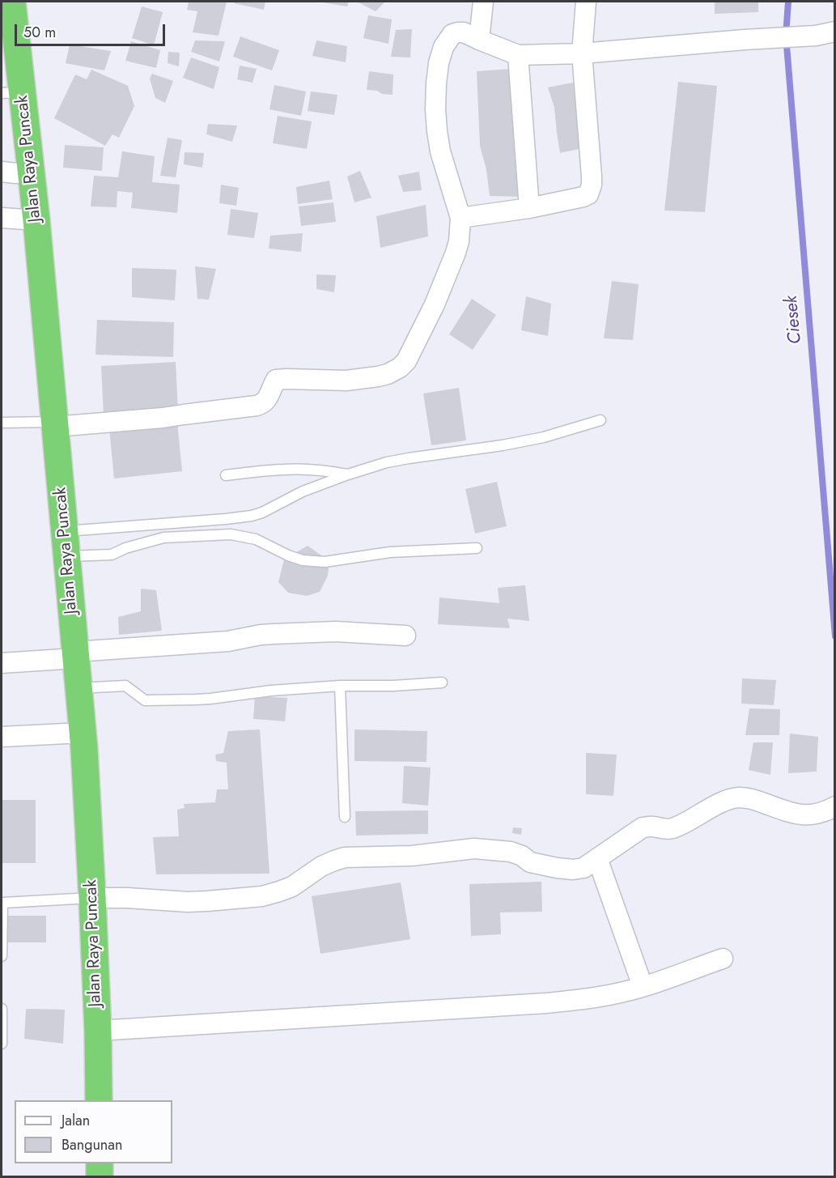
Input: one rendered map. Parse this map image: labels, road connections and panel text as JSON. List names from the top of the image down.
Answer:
{
  "streets": {
    "highway": ["Jalan Raya Puncak"]
  },
  "water": ["Ciesek"],
  "legend": ["Jalan", "Bangunan"],
  "scale_bar": "50 m"
}
